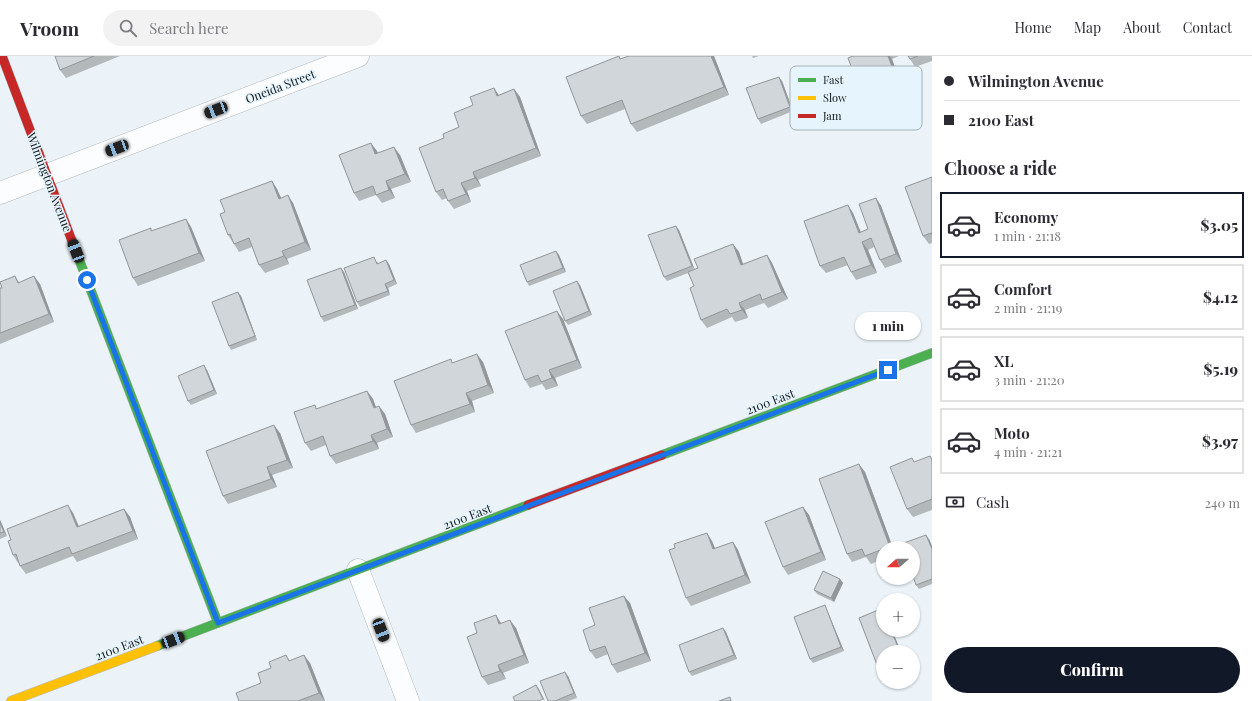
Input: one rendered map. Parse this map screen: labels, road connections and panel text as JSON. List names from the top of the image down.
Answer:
{
  "streets": {
    "street": ["Oneida Street", "Wilmington Avenue", "2100 East"]
  },
  "crossings": [
    ["Oneida Street", "Wilmington Avenue"],
    ["Wilmington Avenue", "2100 East"]
  ],
  "legend": ["Fast", "Slow", "Jam"],
  "north": "left",
  "page": {
    "header": "Vroom",
    "search": "Search here",
    "nav": [
      "Home",
      "Map",
      "About",
      "Contact"
    ],
    "banner": ["Wilmington Avenue", "2100 East"],
    "heading": "Choose a ride",
    "list": [
      {
        "name": "Economy",
        "note": "1 min · 21:18",
        "value": "$3.05"
      },
      {
        "name": "Comfort",
        "note": "2 min · 21:19",
        "value": "$4.12"
      },
      {
        "name": "XL",
        "note": "3 min · 21:20",
        "value": "$5.19"
      },
      {
        "name": "Moto",
        "note": "4 min · 21:21",
        "value": "$3.97"
      }
    ],
    "bubble": "1 min",
    "pay": ["Cash", "240 m"],
    "map_buttons": ["+", "−"],
    "buttons": "Confirm"
  }
}
